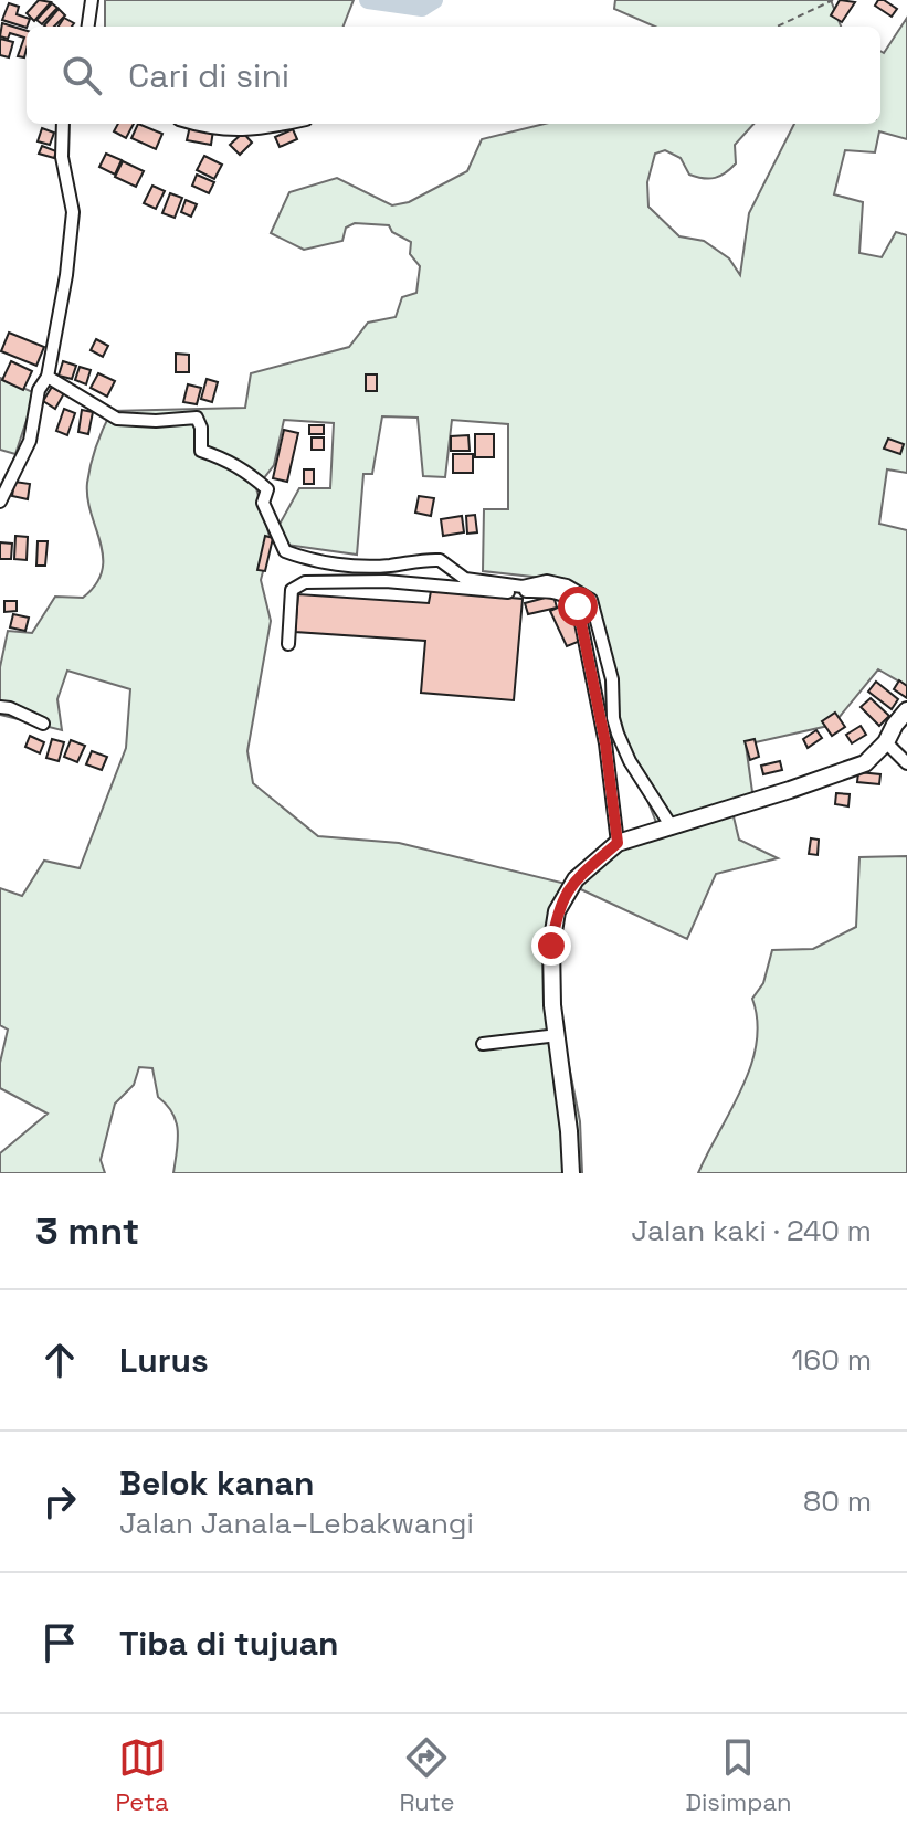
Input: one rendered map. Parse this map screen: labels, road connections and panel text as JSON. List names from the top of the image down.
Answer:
{
  "page": {
    "search": "Cari di sini",
    "heading": ["3 mnt", "Jalan kaki · 240 m"],
    "list": [
      ["Lurus", "160 m"],
      ["Belok kanan", "Jalan Janala–Lebakwangi", "80 m"],
      "Tiba di tujuan"
    ],
    "nav": ["Peta", "Rute", "Disimpan"]
  }
}
